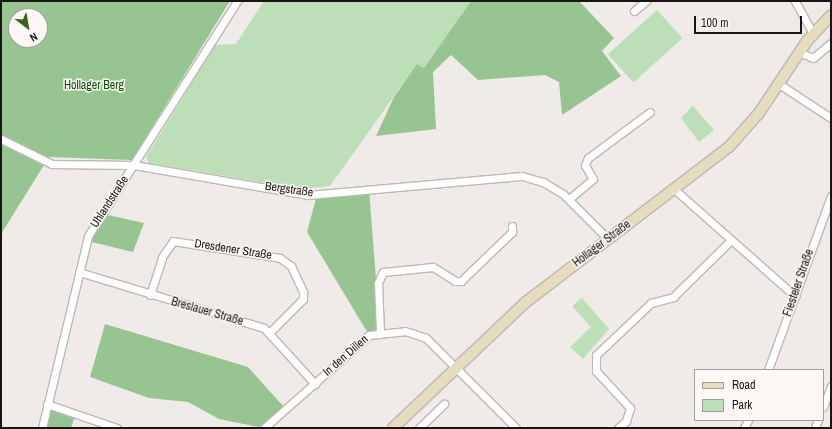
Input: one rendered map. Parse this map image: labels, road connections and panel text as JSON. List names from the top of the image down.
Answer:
{
  "streets": {
    "main road": ["Hollager Straße"],
    "street": [
      "Bergstraße",
      "Uhlandstraße",
      "Dresdener Straße",
      "Fiesteler Straße",
      "Breslauer Straße",
      "In den Dillen"
    ]
  },
  "crossings": [
    ["Bergstraße", "Uhlandstraße"],
    ["Bergstraße", "Hollager Straße"],
    ["Uhlandstraße", "Breslauer Straße"],
    ["Hollager Straße", "In den Dillen"],
    ["Dresdener Straße", "Breslauer Straße"],
    ["Breslauer Straße", "In den Dillen"]
  ],
  "parks": ["Hollager Berg"],
  "legend": ["Road", "Park"],
  "scale_bar": "100 m",
  "north": "bottom right"
}
